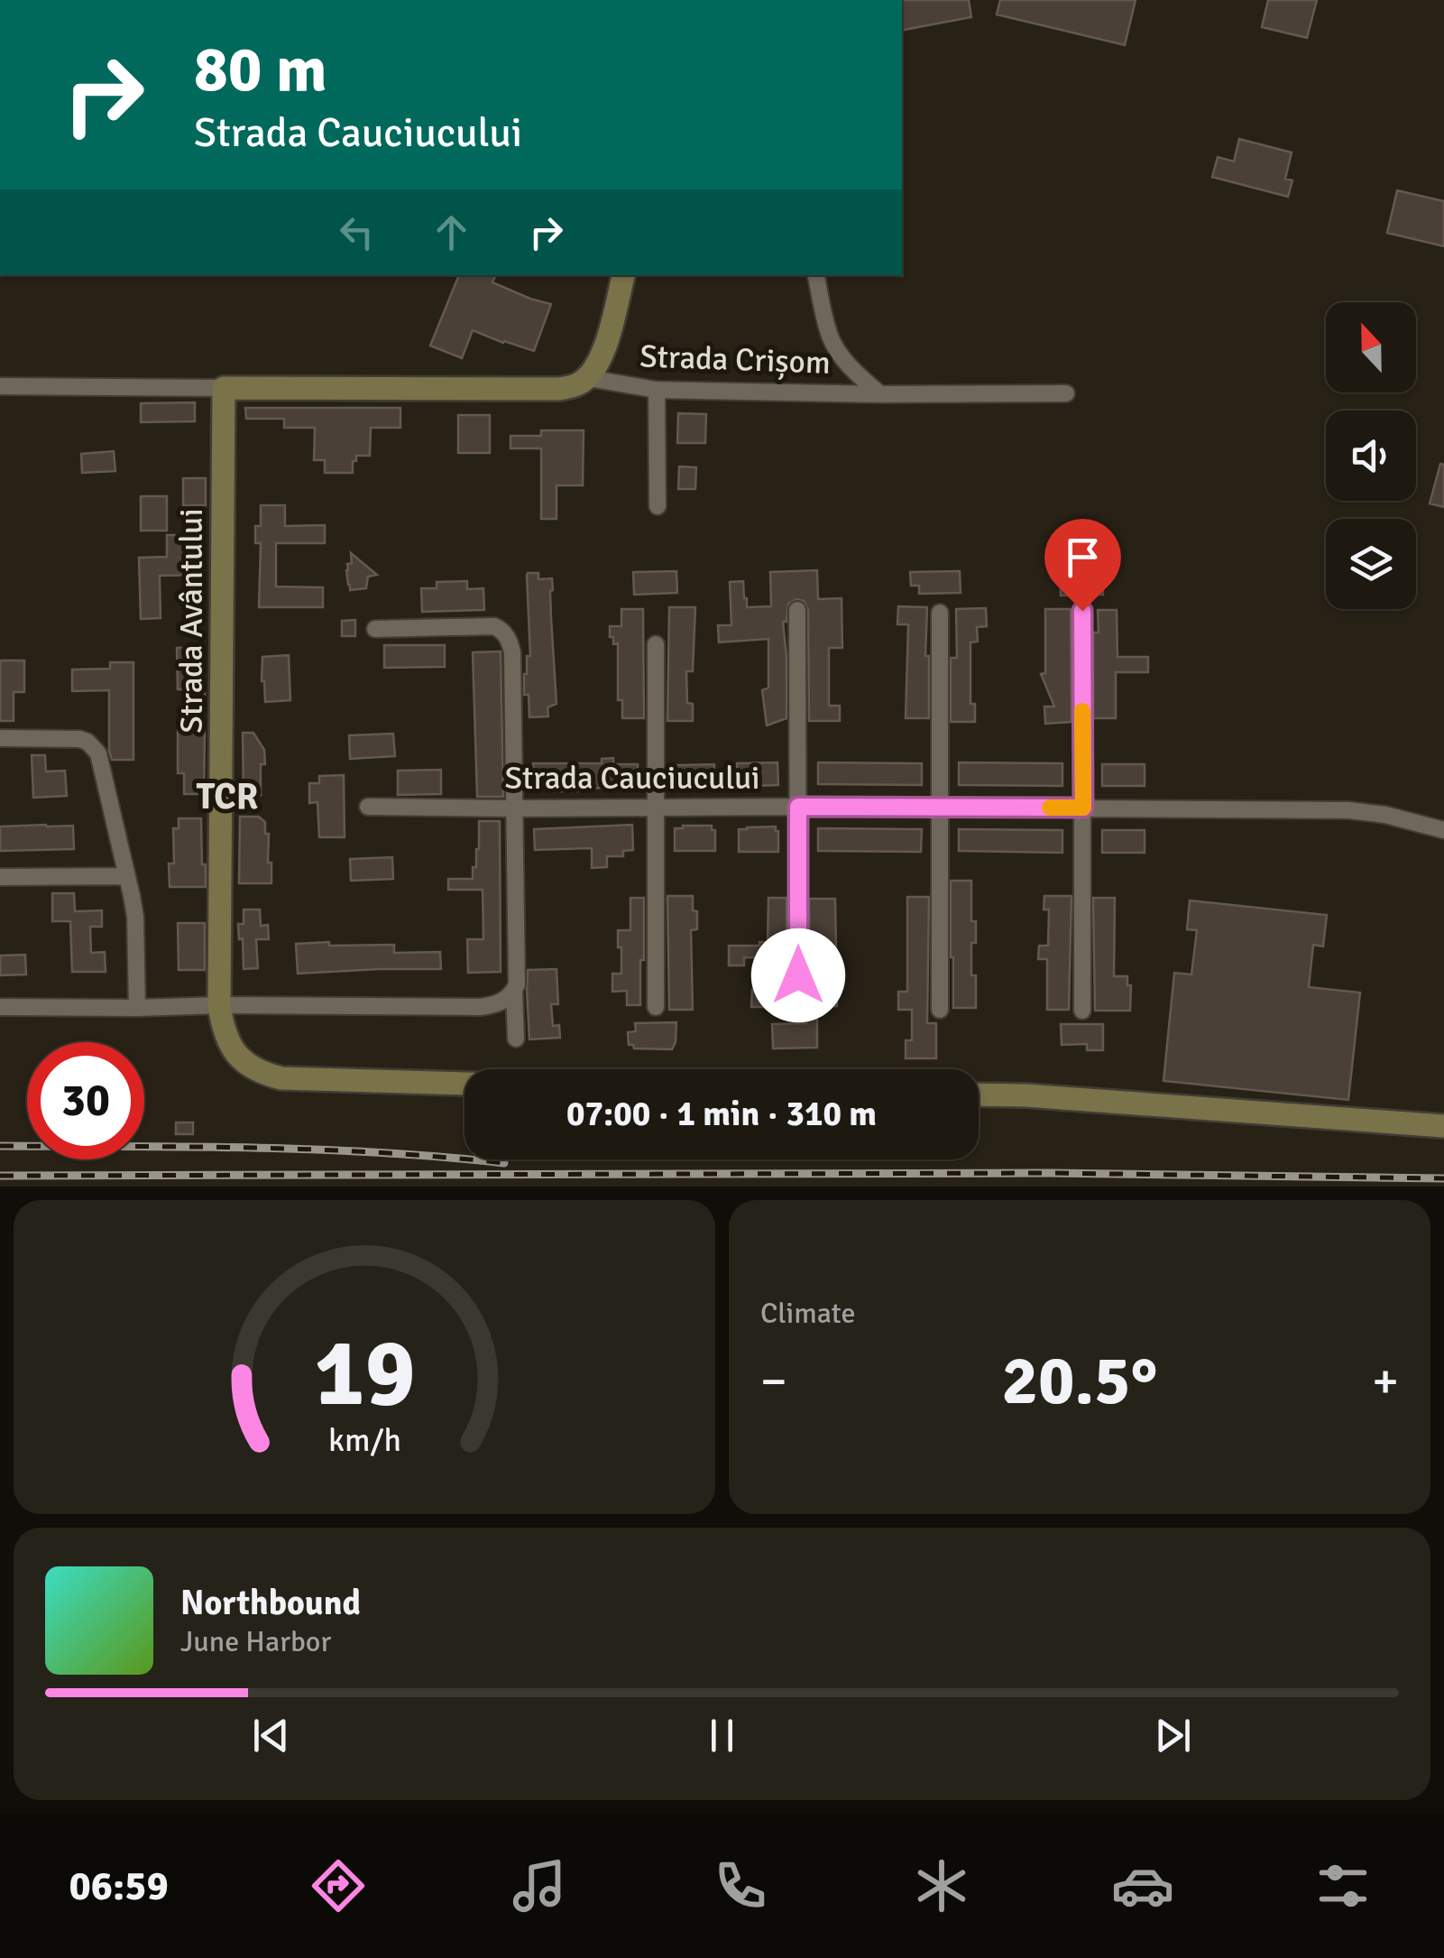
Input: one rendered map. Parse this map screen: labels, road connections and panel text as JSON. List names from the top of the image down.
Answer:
{
  "streets": {
    "main road": ["Strada Avântului"],
    "street": ["Strada Crișom", "Strada Cauciucului"]
  },
  "districts": ["TCR"],
  "north": "top",
  "page": {
    "turn": ["80 m", "Strada Cauciucului"],
    "limit": "30",
    "trip": "07:00 · 1 min · 310 m",
    "tile": "Climate",
    "heat": ["−", "20.5°", "+"],
    "song": ["Northbound", "June Harbor"],
    "tabs": "06:59",
    "gauge": ["19", "km/h"]
  }
}
